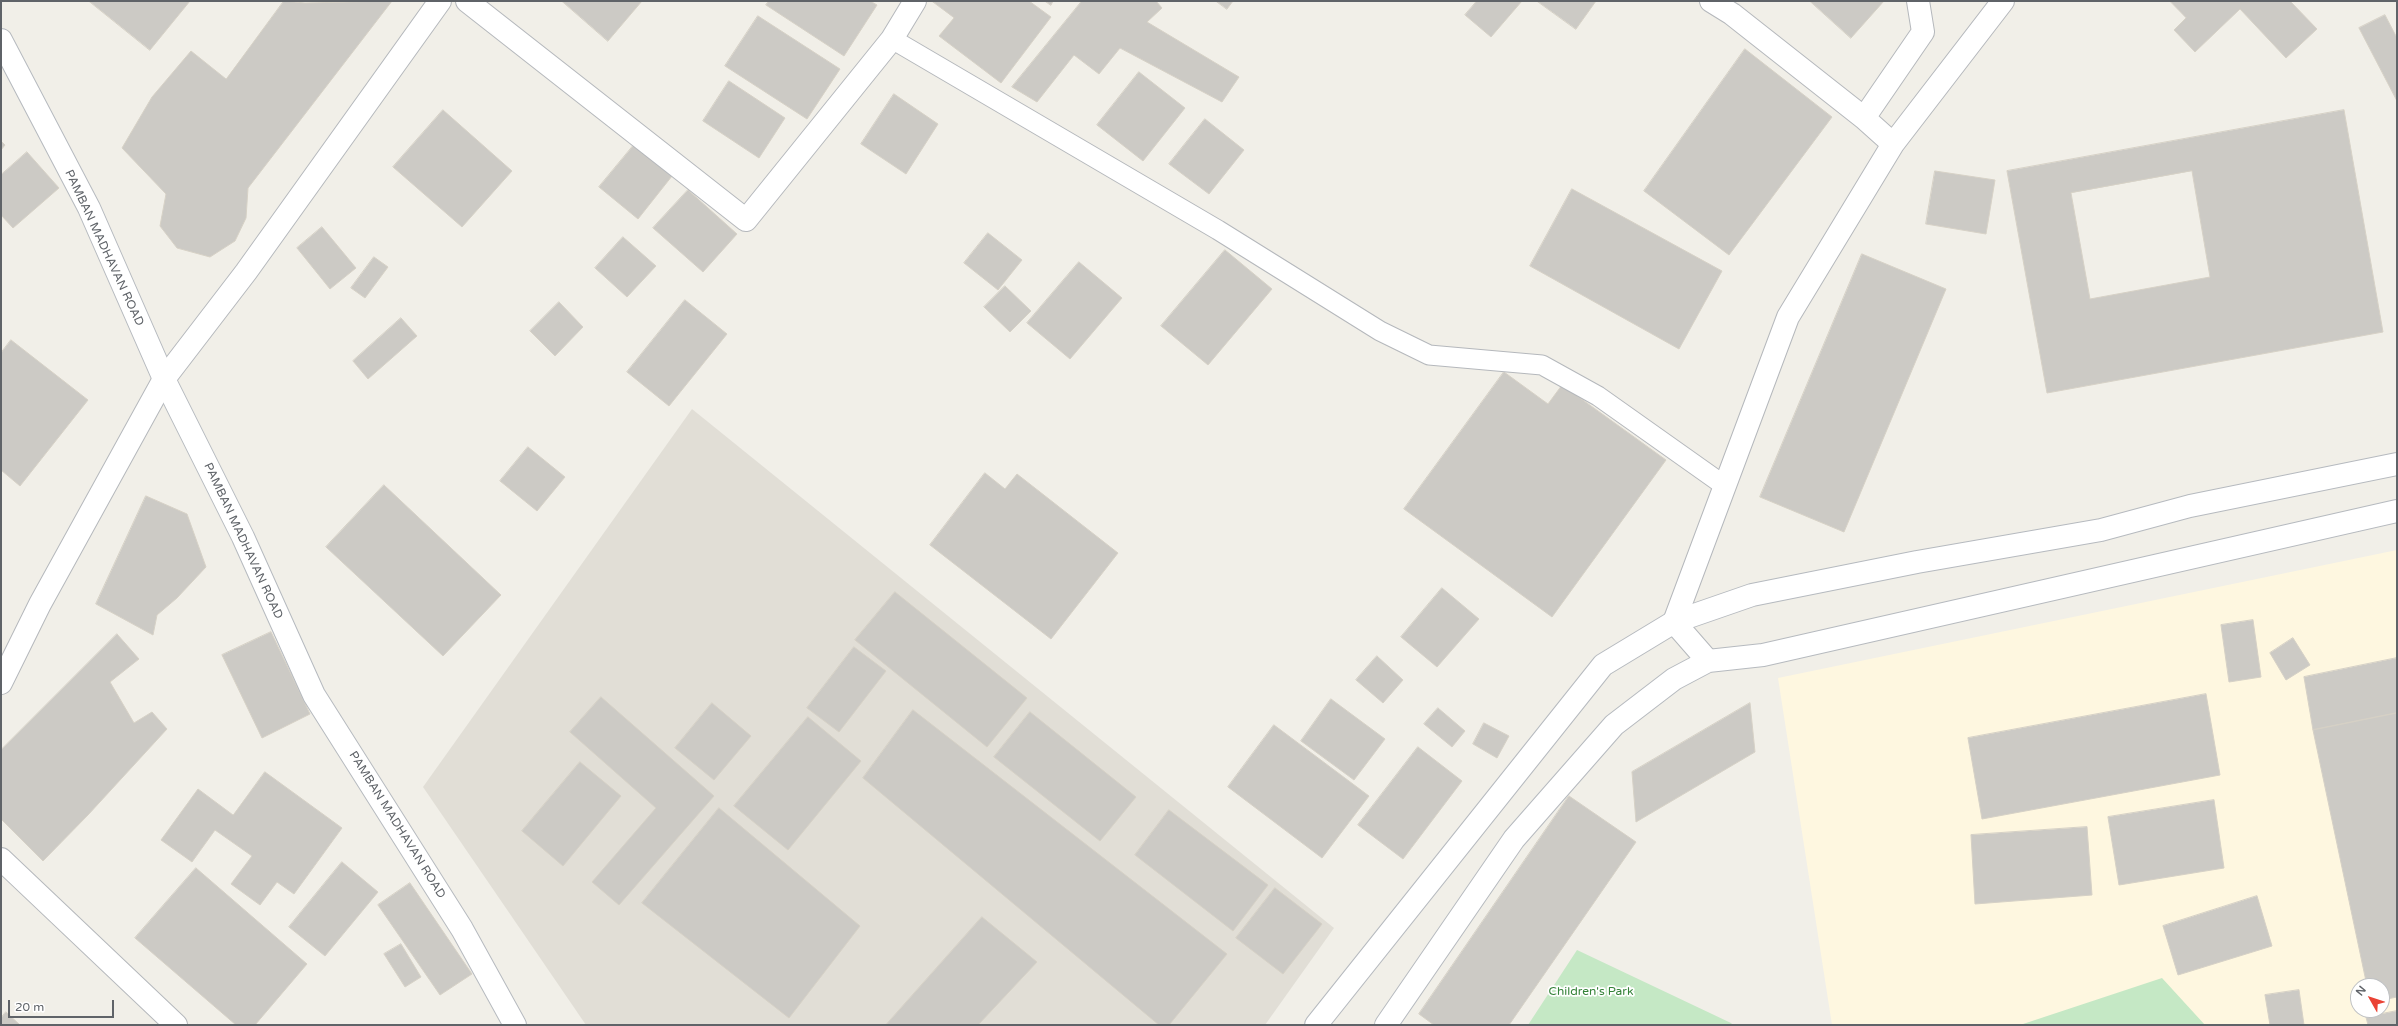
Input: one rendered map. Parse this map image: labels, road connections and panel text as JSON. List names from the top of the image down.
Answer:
{
  "streets": {
    "main road": ["PAMBAN MADHAVAN ROAD"]
  },
  "parks": ["Children's Park"],
  "scale_bar": "20 m",
  "north": "top left"
}
